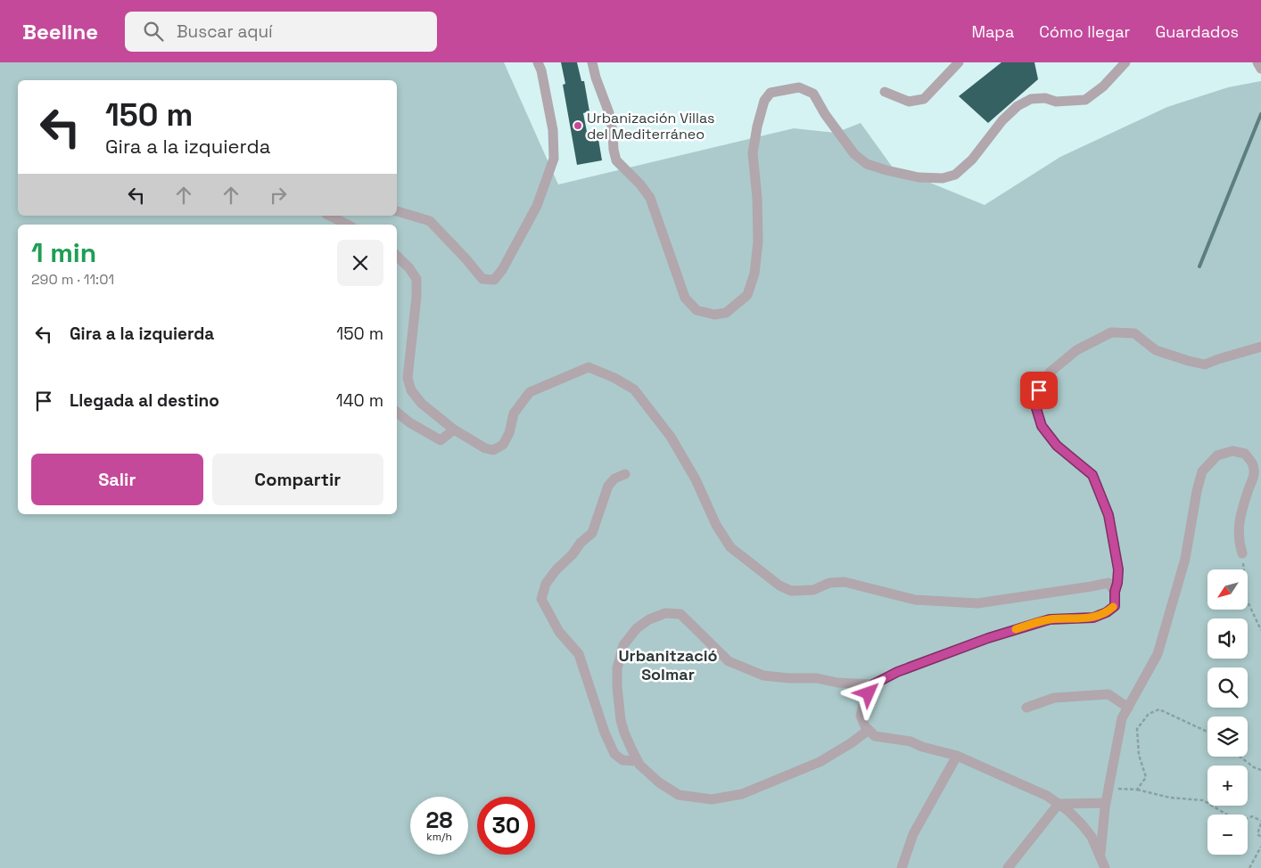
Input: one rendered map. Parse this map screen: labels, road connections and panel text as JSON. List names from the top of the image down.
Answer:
{
  "districts": ["Urbanització Solmar"],
  "places": ["Urbanización Villas del Mediterráneo"],
  "north": "bottom left",
  "page": {
    "header": "Beeline",
    "search": "Buscar aquí",
    "nav": ["Mapa", "Cómo llegar", "Guardados"],
    "turn": ["150 m", "Gira a la izquierda"],
    "heading": ["1 min", "290 m · 11:01"],
    "list": [
      {
        "name": "Gira a la izquierda",
        "value": "150 m"
      },
      {
        "name": "Llegada al destino",
        "value": "140 m"
      }
    ],
    "buttons": ["Salir", "Compartir"],
    "map_buttons": ["+", "−"],
    "speed": "28 km/h",
    "limit": "30"
  }
}
